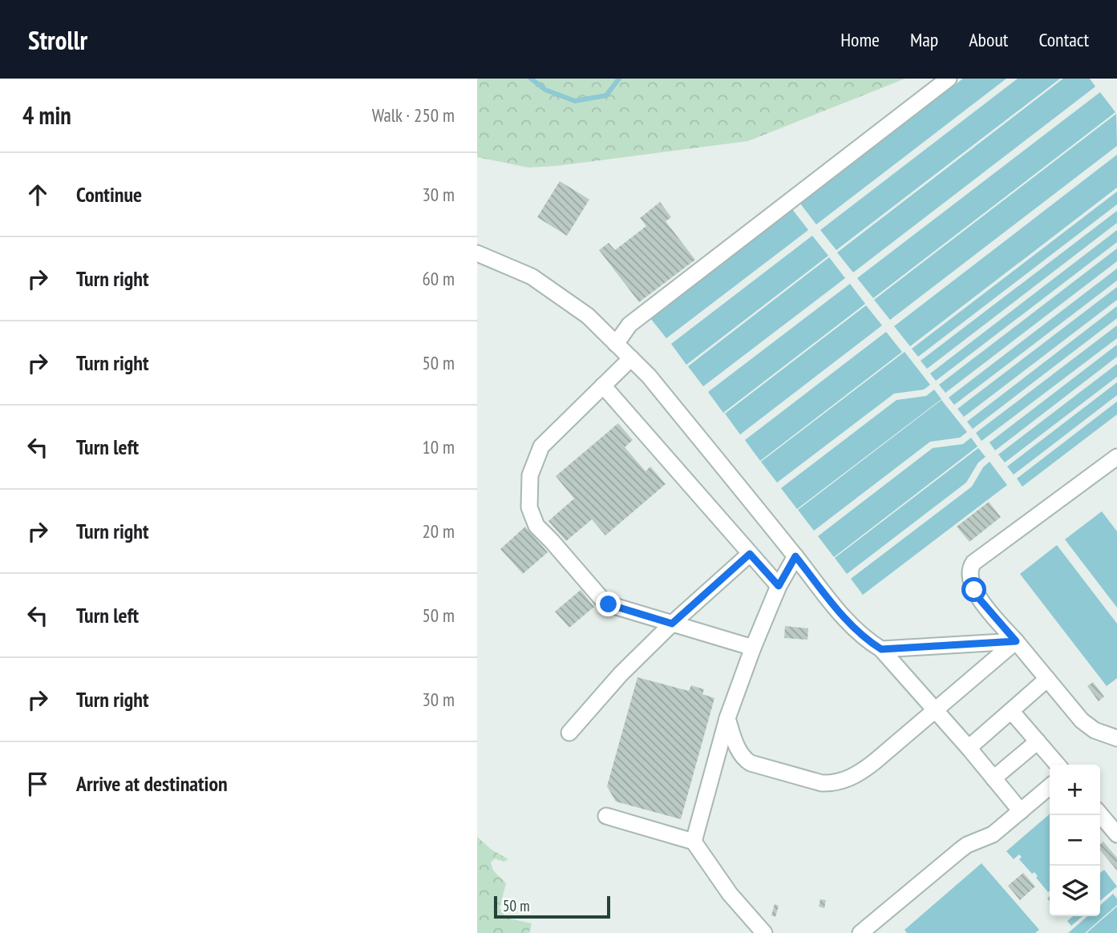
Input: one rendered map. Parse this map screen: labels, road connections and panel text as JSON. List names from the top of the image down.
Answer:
{
  "scale_bar": "50 m",
  "page": {
    "header": "Strollr",
    "nav": [
      "Home",
      "Map",
      "About",
      "Contact"
    ],
    "heading": ["4 min", "Walk · 250 m"],
    "list": [
      ["Continue", "30 m"],
      ["Turn right", "60 m"],
      ["Turn right", "50 m"],
      ["Turn left", "10 m"],
      ["Turn right", "20 m"],
      ["Turn left", "50 m"],
      ["Turn right", "30 m"],
      "Arrive at destination"
    ],
    "map_buttons": ["+", "−"],
    "scale": "50 m"
  }
}
